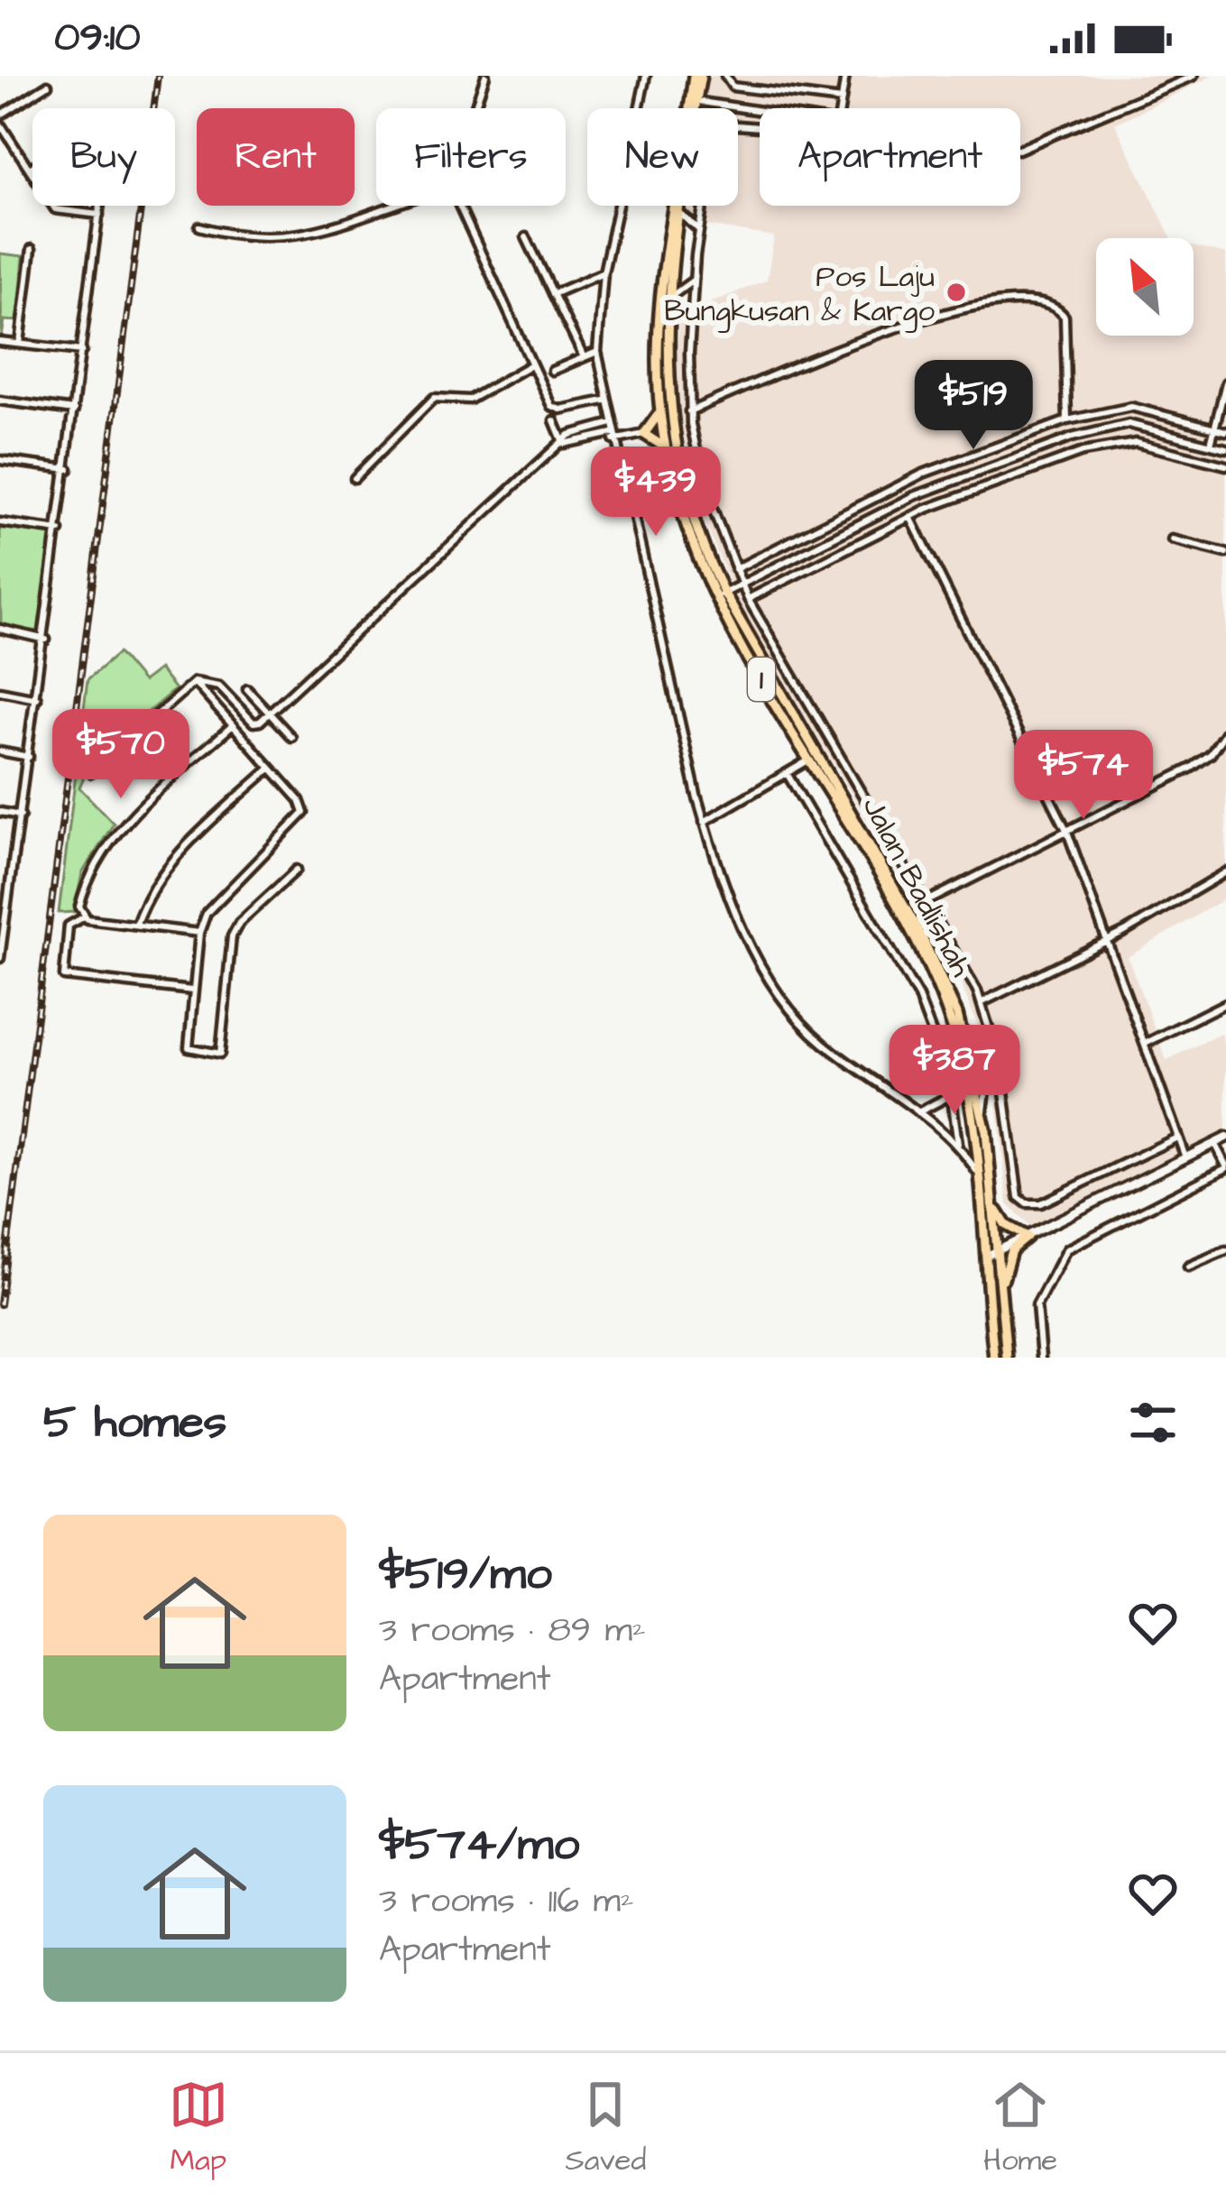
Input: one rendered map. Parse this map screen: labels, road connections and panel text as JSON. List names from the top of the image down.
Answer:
{
  "streets": {
    "main road": ["1", "Jalan Badlishah"]
  },
  "crossings": [
    ["1", "Jalan Badlishah"]
  ],
  "places": ["Pos Laju Bungkusan & Kargo"],
  "north": "top left",
  "page": {
    "status": "09:10",
    "chip": [
      "Buy",
      "Rent",
      "Filters",
      "New",
      "Apartment"
    ],
    "price": [
      "$519",
      "$439",
      "$570",
      "$574",
      "$387"
    ],
    "heading": "5 homes",
    "list": [
      {
        "name": "$519/mo",
        "note": "3 rooms · 89 m² · Apartment"
      },
      {
        "name": "$574/mo",
        "note": "3 rooms · 116 m² · Apartment"
      }
    ],
    "tabs": ["Map", "Saved", "Home"]
  }
}
